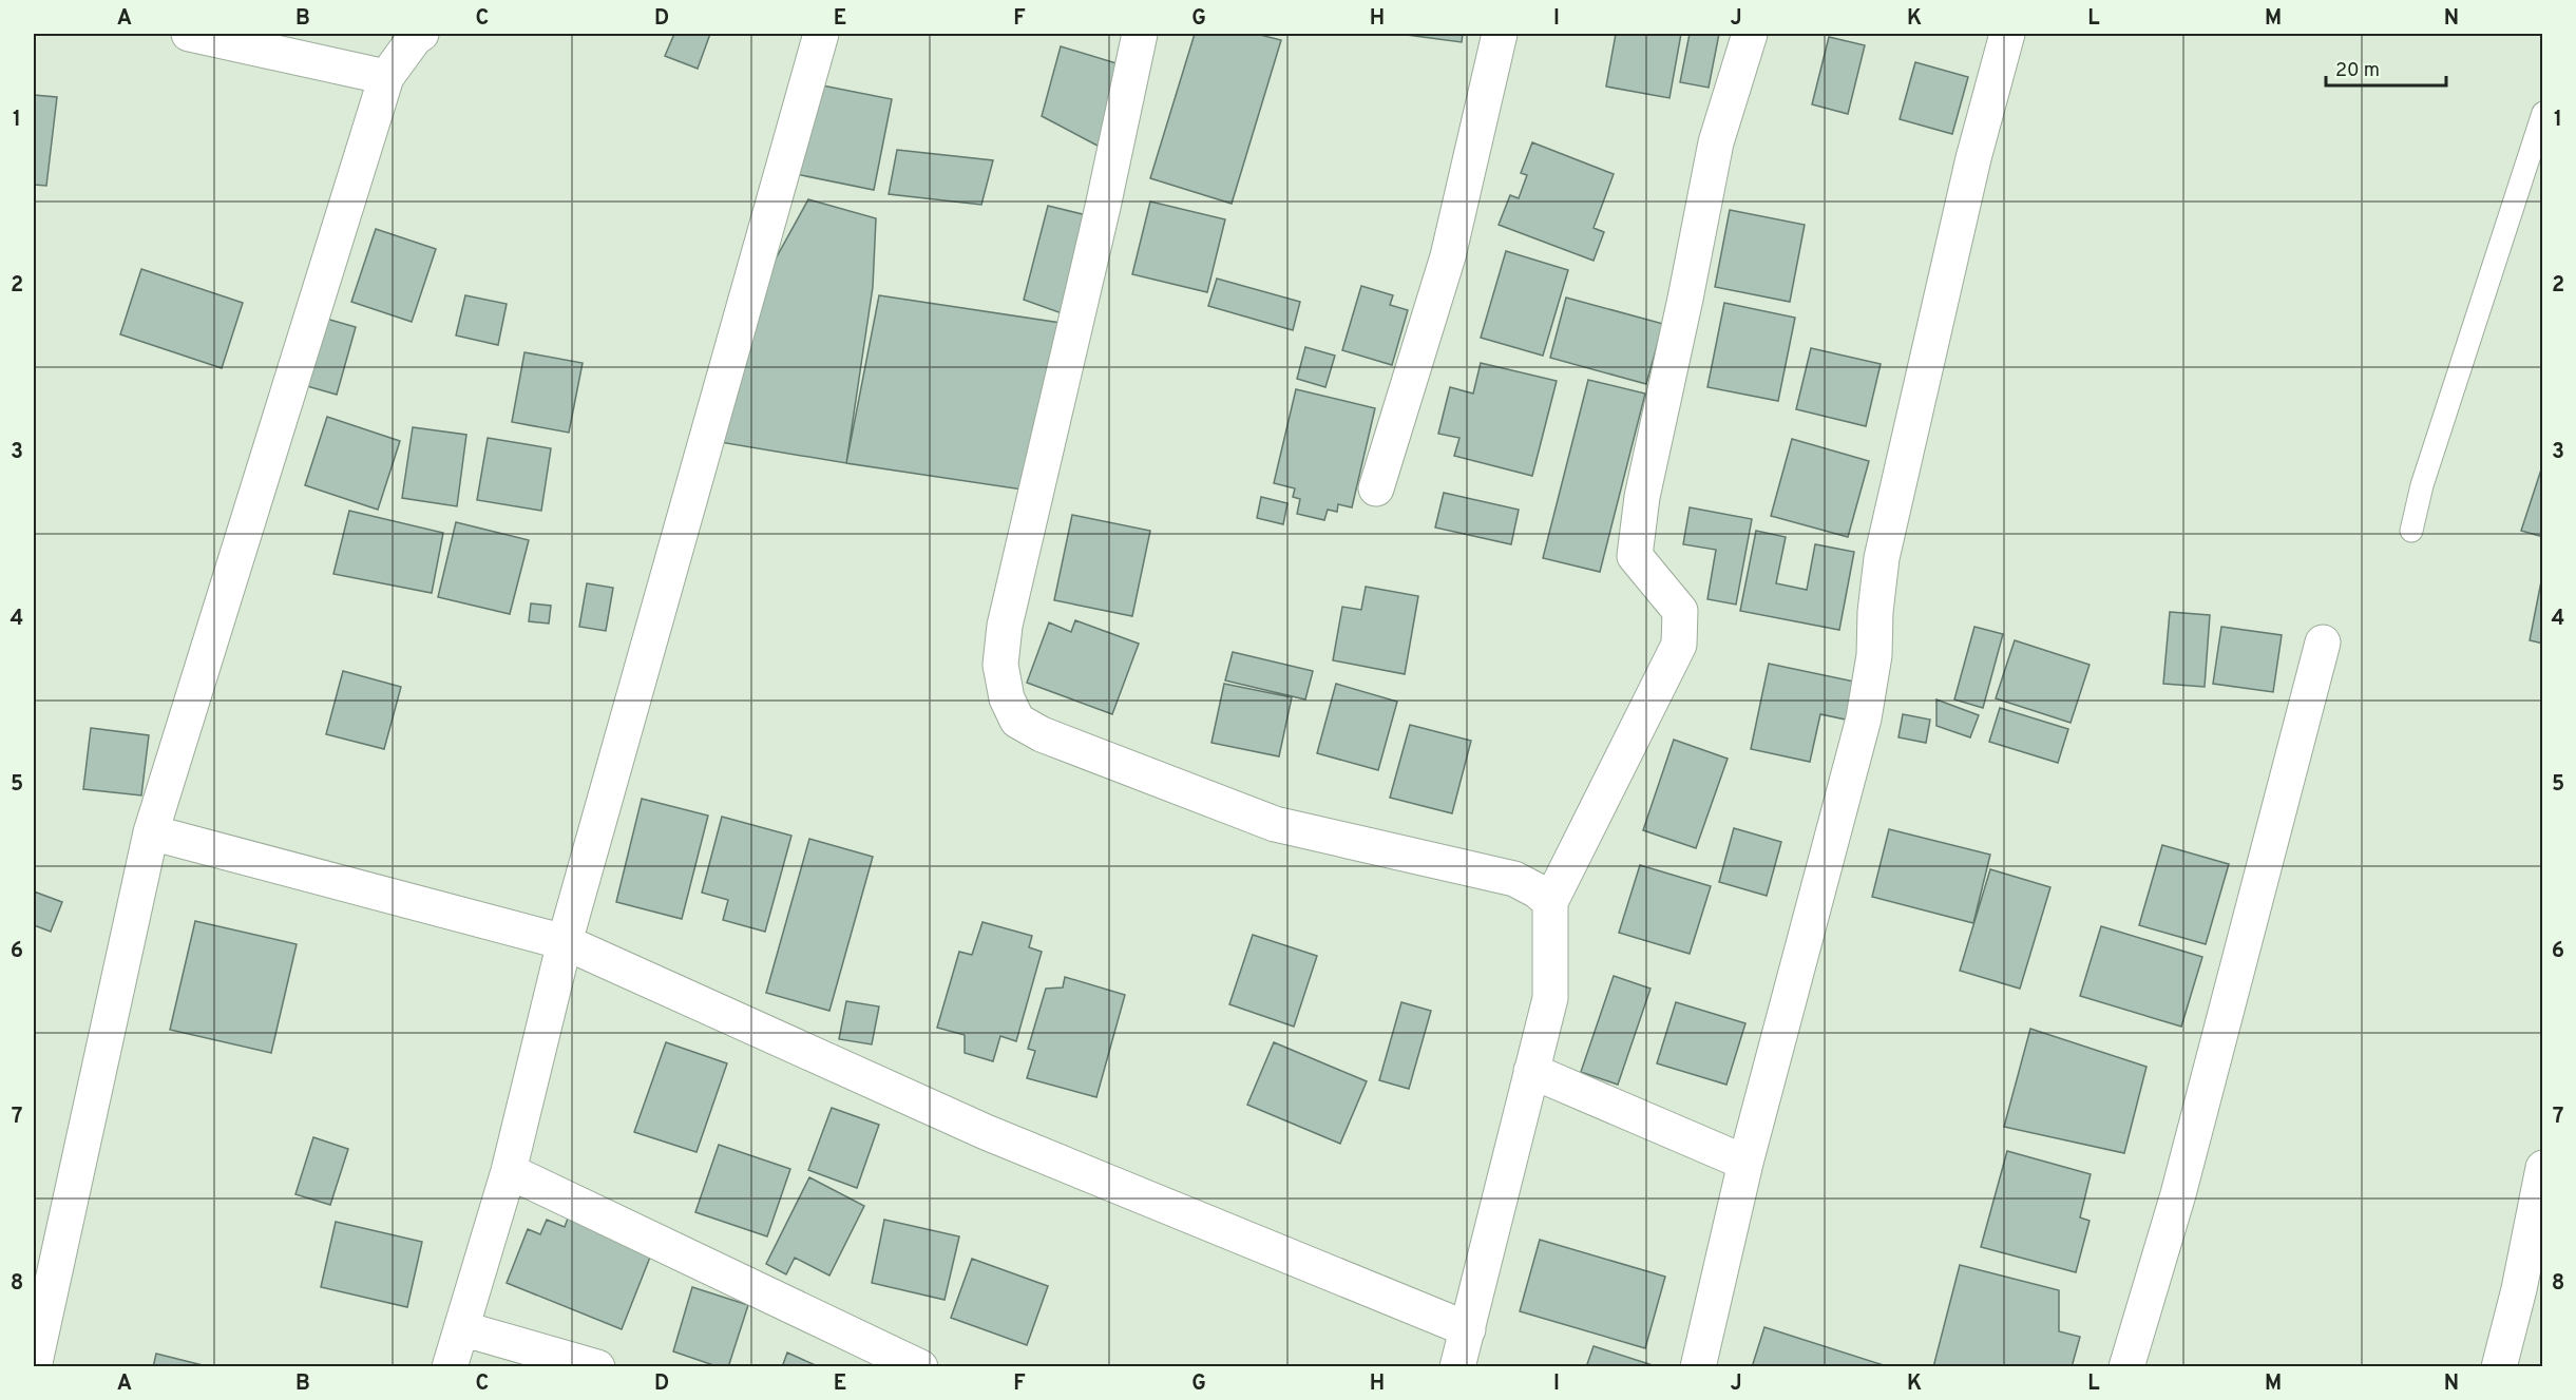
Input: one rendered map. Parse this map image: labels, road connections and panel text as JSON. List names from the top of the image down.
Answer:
{
  "scale_bar": "20 m",
  "grid": {
    "columns": [
      "A",
      "B",
      "C",
      "D",
      "E",
      "F",
      "G",
      "H",
      "I",
      "J",
      "K",
      "L",
      "M",
      "N"
    ],
    "rows": [
      "1",
      "2",
      "3",
      "4",
      "5",
      "6",
      "7",
      "8"
    ]
  }
}
